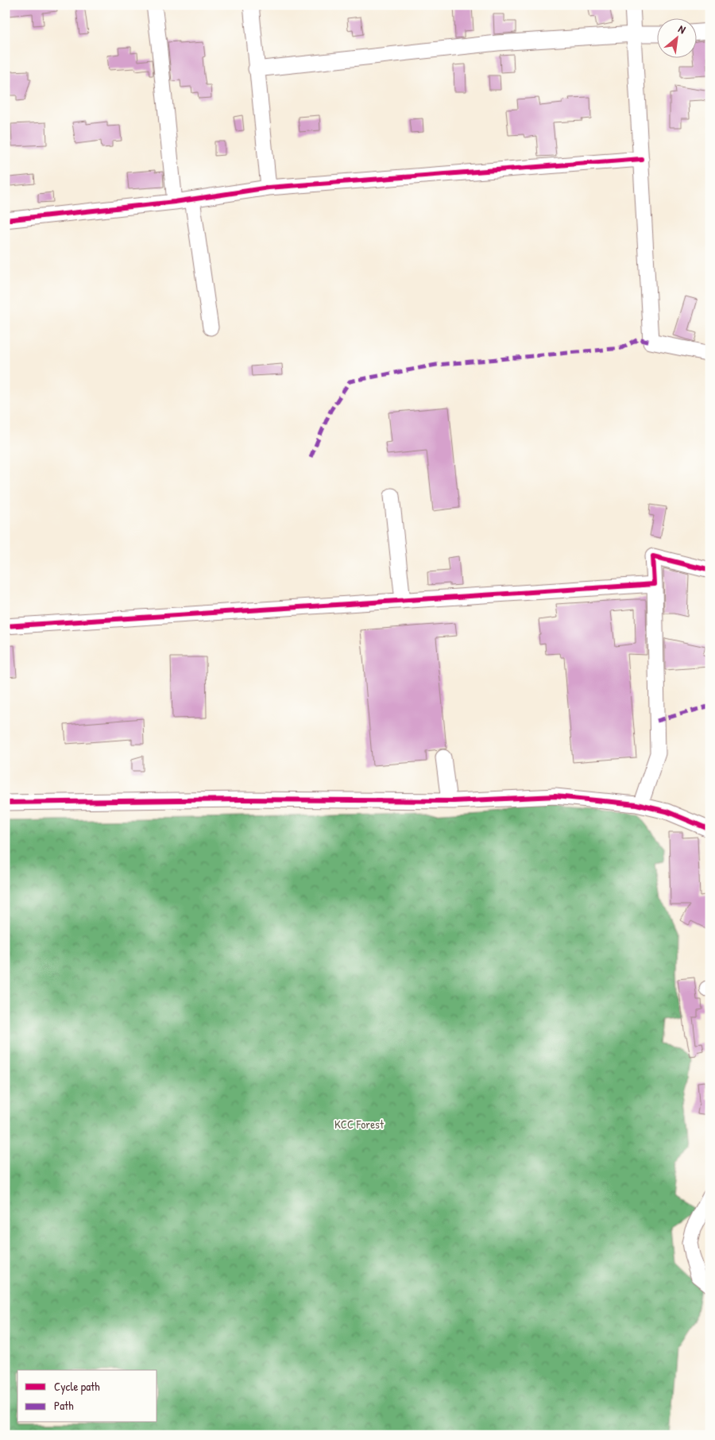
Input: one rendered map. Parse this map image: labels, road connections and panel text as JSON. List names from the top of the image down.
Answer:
{
  "parks": ["KCC Forest"],
  "legend": ["Cycle path", "Path"],
  "north": "top right"
}
